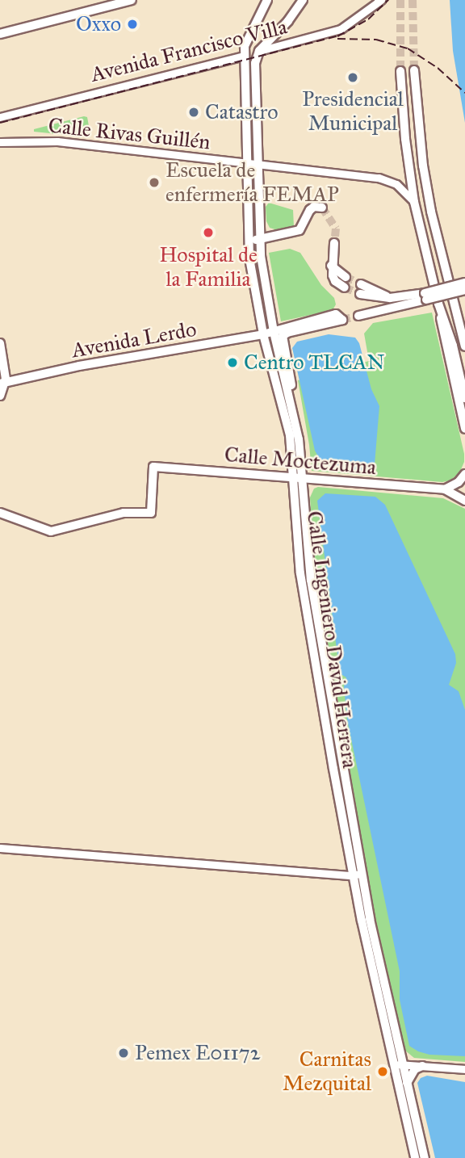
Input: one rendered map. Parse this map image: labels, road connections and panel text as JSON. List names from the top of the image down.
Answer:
{
  "streets": {
    "main road": [
      "Avenida Francisco Villa",
      "Calle Rivas Guillén",
      "Avenida Lerdo",
      "Calle Moctezuma",
      "Calle Ingeniero David Herrera"
    ]
  },
  "crossings": [
    ["Avenida Francisco Villa", "Calle Ingeniero David Herrera"],
    ["Calle Rivas Guillén", "Calle Ingeniero David Herrera"],
    ["Avenida Lerdo", "Calle Ingeniero David Herrera"],
    ["Calle Moctezuma", "Calle Ingeniero David Herrera"]
  ],
  "places": [
    "Oxxo",
    "Presidencial Municipal",
    "Catastro",
    "Escuela de enfermería FEMAP",
    "Hospital de la Familia",
    "Centro TLCAN",
    "Pemex E01172",
    "Carnitas Mezquital"
  ]
}
